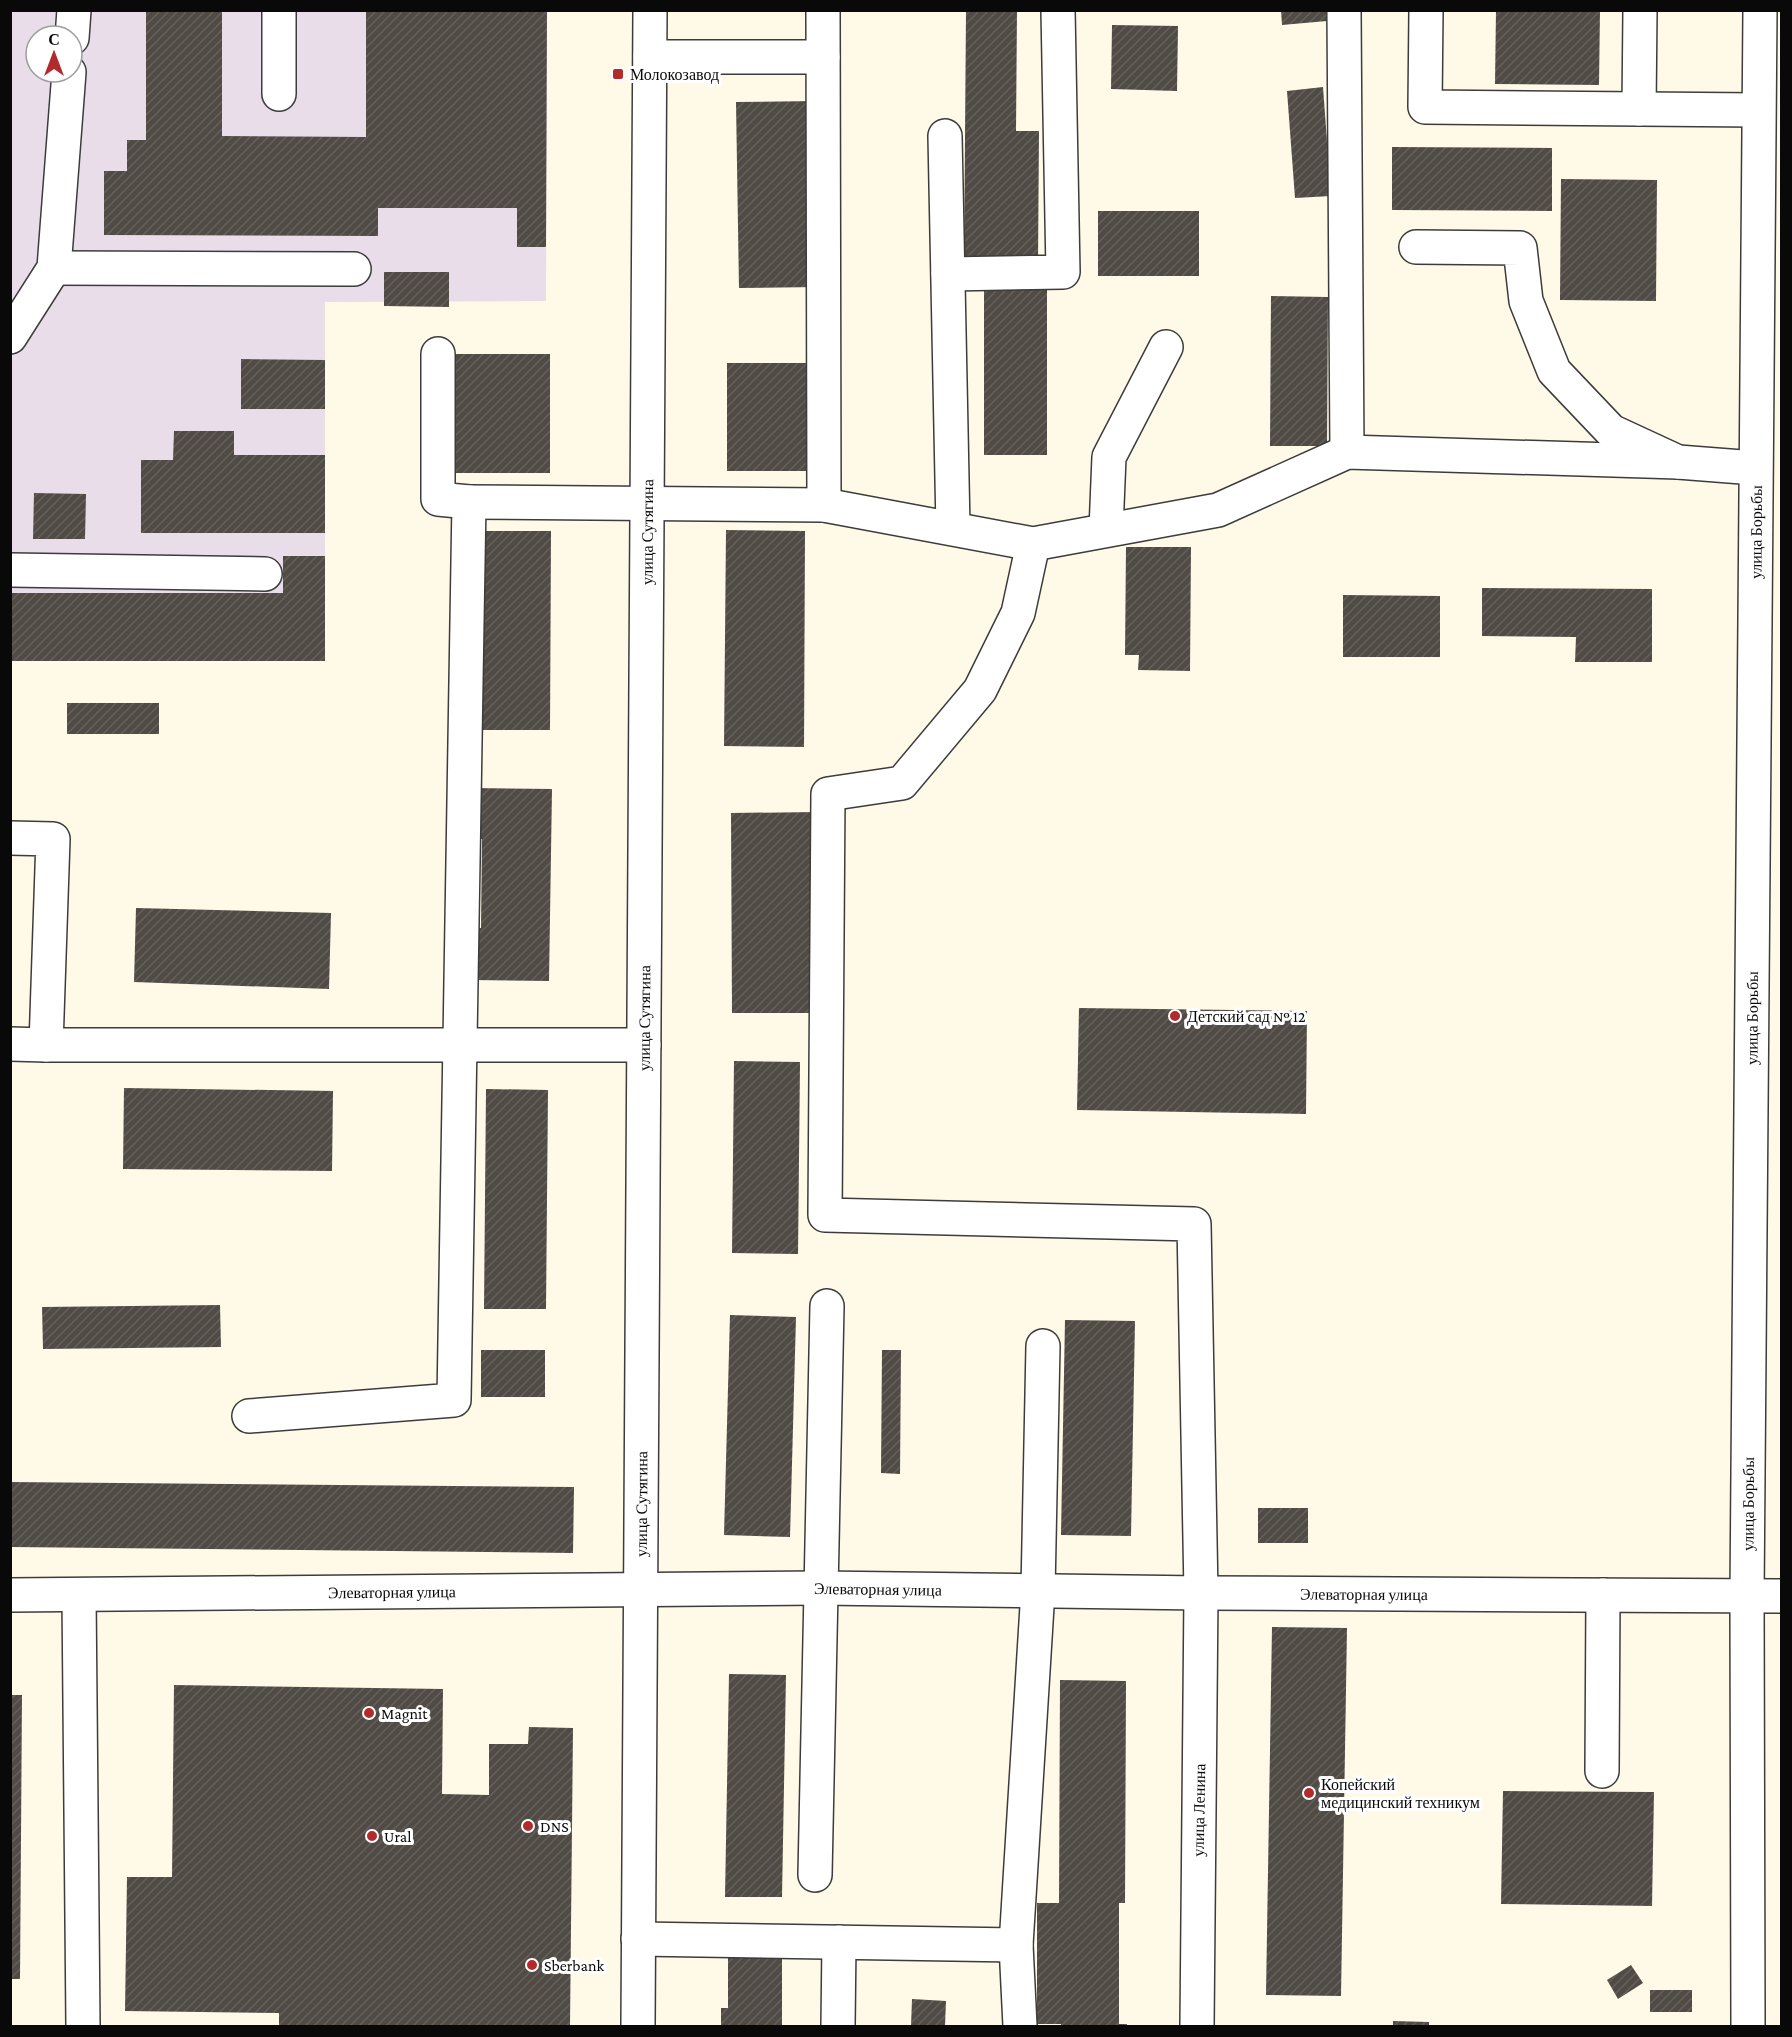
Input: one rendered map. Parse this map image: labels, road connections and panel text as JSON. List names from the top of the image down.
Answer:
{
  "streets": {
    "street": [
      "улица Сутягина",
      "улица Борьбы",
      "Элеваторная улица",
      "улица Ленина"
    ]
  },
  "crossings": [
    ["улица Сутягина", "Элеваторная улица"],
    ["улица Борьбы", "Элеваторная улица"],
    ["Элеваторная улица", "улица Ленина"]
  ],
  "places": {
    "transit": ["Молокозавод"],
    "other": [
      "Детский сад № 12",
      "Magnit",
      "Копейский медицинский техникум",
      "DNS",
      "Ural",
      "Sberbank"
    ]
  },
  "north": "top"
}
